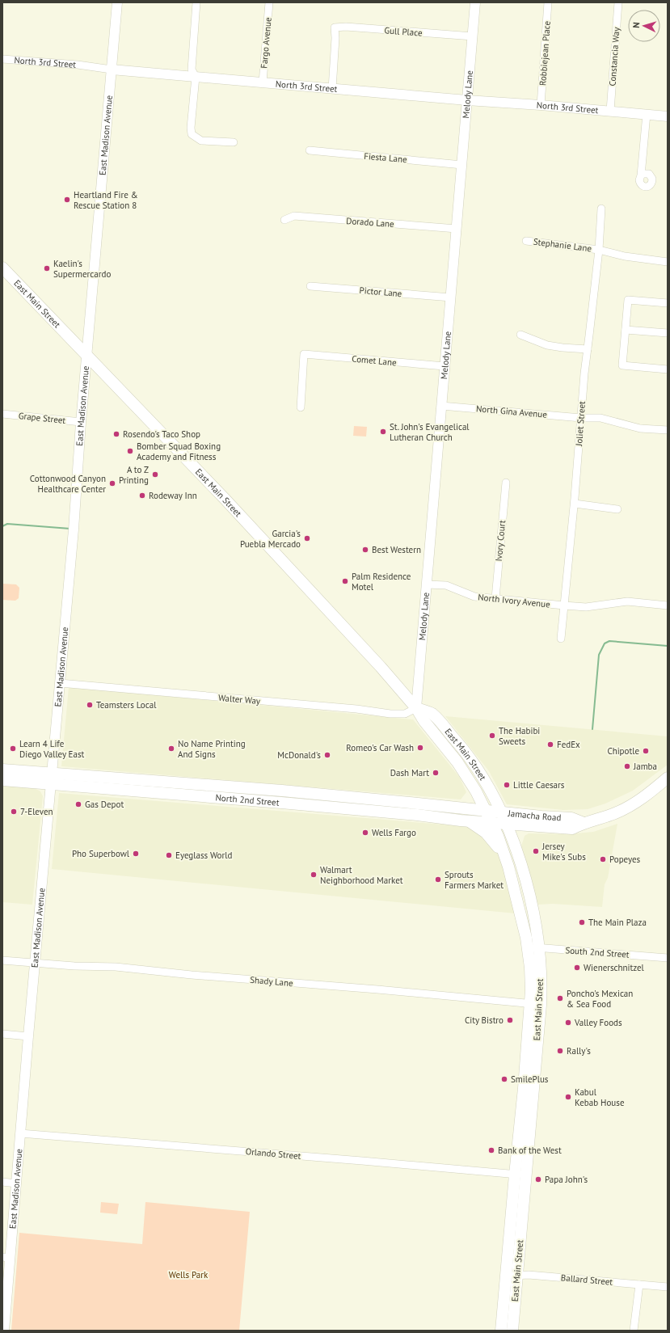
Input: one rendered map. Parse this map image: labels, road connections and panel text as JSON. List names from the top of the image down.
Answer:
{
  "streets": {
    "main road": ["East Main Street", "North 2nd Street", "Jamacha Road"],
    "street": [
      "Gull Place",
      "Fargo Avenue",
      "Robbiejean Place",
      "Constancia Way",
      "North 3rd Street",
      "Melody Lane",
      "East Madison Avenue",
      "Fiesta Lane",
      "Dorado Lane",
      "Stephanie Lane",
      "Pictor Lane",
      "Comet Lane",
      "North Gina Avenue",
      "Grape Street",
      "Joliet Street",
      "Ivory Court",
      "North Ivory Avenue",
      "Walter Way",
      "South 2nd Street",
      "Shady Lane",
      "Orlando Street",
      "Ballard Street"
    ]
  },
  "crossings": [
    ["Gull Place", "North 3rd Street"],
    ["Gull Place", "Melody Lane"],
    ["Fargo Avenue", "North 3rd Street"],
    ["Robbiejean Place", "North 3rd Street"],
    ["Constancia Way", "North 3rd Street"],
    ["North 3rd Street", "Melody Lane"],
    ["North 3rd Street", "East Madison Avenue"],
    ["Melody Lane", "Fiesta Lane"],
    ["Melody Lane", "Dorado Lane"],
    ["Melody Lane", "Pictor Lane"],
    ["Melody Lane", "East Main Street"],
    ["Melody Lane", "Comet Lane"],
    ["Melody Lane", "North Gina Avenue"],
    ["Melody Lane", "North Ivory Avenue"],
    ["Melody Lane", "Walter Way"],
    ["East Madison Avenue", "East Main Street"],
    ["East Madison Avenue", "Grape Street"],
    ["East Madison Avenue", "Walter Way"],
    ["East Madison Avenue", "North 2nd Street"],
    ["East Madison Avenue", "Shady Lane"],
    ["East Madison Avenue", "Orlando Street"],
    ["Stephanie Lane", "Joliet Street"],
    ["East Main Street", "Walter Way"],
    ["East Main Street", "North 2nd Street"],
    ["East Main Street", "Jamacha Road"],
    ["East Main Street", "South 2nd Street"],
    ["East Main Street", "Shady Lane"],
    ["East Main Street", "Orlando Street"],
    ["East Main Street", "Ballard Street"],
    ["North Gina Avenue", "Joliet Street"],
    ["Joliet Street", "North Ivory Avenue"],
    ["Ivory Court", "North Ivory Avenue"],
    ["North 2nd Street", "Jamacha Road"]
  ],
  "parks": ["Wells Park"],
  "places": [
    "Heartland Fire & Rescue Station 8",
    "Kaelin's Supermercardo",
    "St. John's Evangelical Lutheran Church",
    "Rosendo's Taco Shop",
    "Bomber Squad Boxing Academy and Fitness",
    "A to Z Printing",
    "Cottonwood Canyon Healthcare Center",
    "Rodeway Inn",
    "Garcia's Puebla Mercado",
    "Best Western",
    "Palm Residence Motel",
    "Teamsters Local",
    "The Habibi Sweets",
    "FedEx",
    "Romeo's Car Wash",
    "Learn 4 Life Diego Valley East",
    "No Name Printing And Signs",
    "Chipotle",
    "McDonald's",
    "Jamba",
    "Dash Mart",
    "Little Caesars",
    "Gas Depot",
    "7-Eleven",
    "Wells Fargo",
    "Jersey Mike's Subs",
    "Pho Superbowl",
    "Eyeglass World",
    "Popeyes",
    "Walmart Neighborhood Market",
    "Sprouts Farmers Market",
    "The Main Plaza",
    "Wienerschnitzel",
    "Poncho's Mexican & Sea Food",
    "City Bistro",
    "Valley Foods",
    "Rally's",
    "SmilePlus",
    "Kabul Kebab House",
    "Bank of the West",
    "Papa John's"
  ],
  "north": "left"
}
